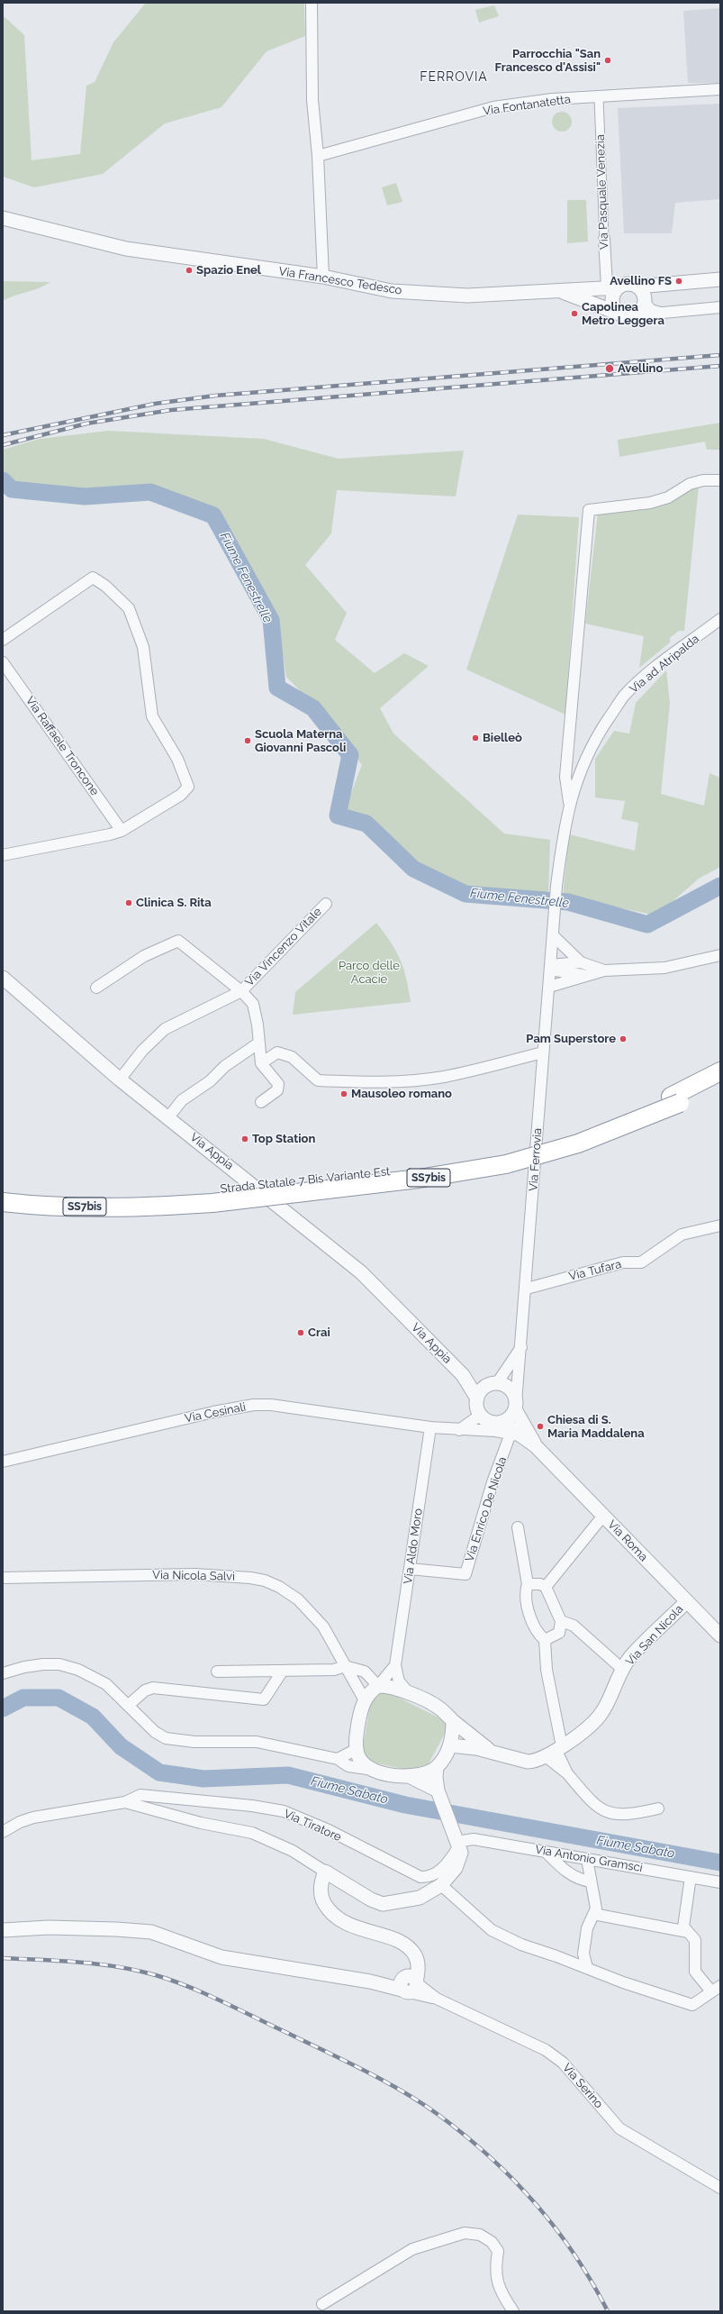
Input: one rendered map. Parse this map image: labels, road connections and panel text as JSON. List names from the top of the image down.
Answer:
{
  "streets": {
    "highway": ["SS7bis", "Strada Statale 7 Bis Variante Est"],
    "street": [
      "Via Fontanatetta",
      "Via Pasquale Venezia",
      "Via Francesco Tedesco",
      "Via ad Atripalda",
      "Via Raffaele Troncone",
      "Via Vincenzo Vitale",
      "Via Appia",
      "Via Ferrovia",
      "Via Tufara",
      "Via Cesinali",
      "Via Enrico De Nicola",
      "Via Roma",
      "Via Aldo Moro",
      "Via Nicola Salvi",
      "Via San Nicola",
      "Via Tiratore",
      "Via Antonio Gramsci",
      "Via Serino"
    ]
  },
  "crossings": [
    ["Via Fontanatetta", "Via Pasquale Venezia"],
    ["Via Pasquale Venezia", "Via Francesco Tedesco"],
    ["Via ad Atripalda", "Via Ferrovia"],
    ["Via Vincenzo Vitale", "Via Appia"],
    ["Via Appia", "Via Ferrovia"],
    ["Via Appia", "Via Cesinali"],
    ["Via Appia", "Via Roma"],
    ["Via Ferrovia", "Via Tufara"],
    ["Via Ferrovia", "Via Cesinali"],
    ["Via Ferrovia", "Via Roma"],
    ["Via Cesinali", "Via Roma"],
    ["Via Cesinali", "Via Aldo Moro"],
    ["Via Enrico De Nicola", "Via Roma"],
    ["Via Enrico De Nicola", "Via Aldo Moro"],
    ["Via Roma", "Via San Nicola"],
    ["Via Nicola Salvi", "Via San Nicola"],
    ["Via Tiratore", "Via Antonio Gramsci"]
  ],
  "districts": ["FERROVIA"],
  "water": ["Fiume Fenestrelle", "Fiume Sabato"],
  "parks": ["Parco delle Acacie"],
  "places": [
    "Parrocchia \"San Francesco d'Assisi\"",
    "Spazio Enel",
    "Avellino FS",
    "Capolinea Metro Leggera",
    "Avellino",
    "Bielleò",
    "Scuola Materna Giovanni Pascoli",
    "Clinica S. Rita",
    "Pam Superstore",
    "Mausoleo romano",
    "Top Station",
    "Crai",
    "Chiesa di S. Maria Maddalena"
  ]
}
